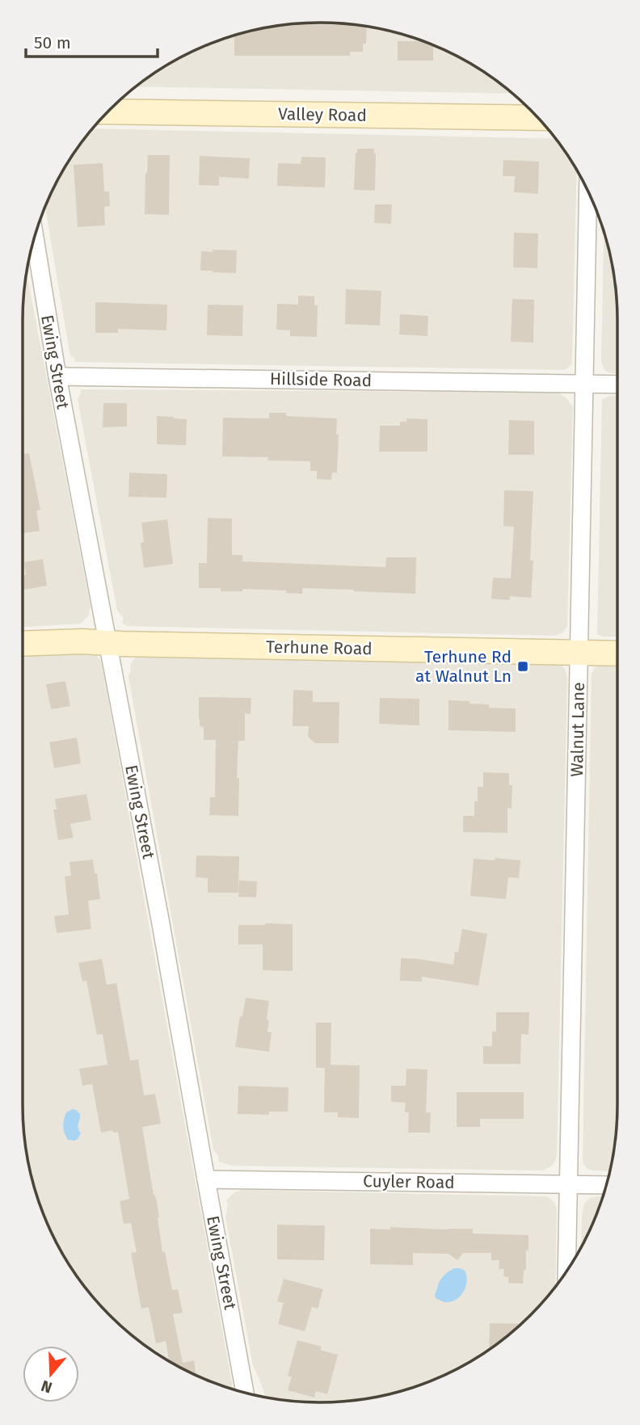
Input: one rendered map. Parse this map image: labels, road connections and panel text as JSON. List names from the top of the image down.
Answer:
{
  "streets": {
    "street": [
      "Valley Road",
      "Ewing Street",
      "Hillside Road",
      "Terhune Road",
      "Walnut Lane",
      "Cuyler Road"
    ]
  },
  "crossings": [
    ["Ewing Street", "Hillside Road"],
    ["Ewing Street", "Terhune Road"],
    ["Ewing Street", "Cuyler Road"],
    ["Hillside Road", "Walnut Lane"],
    ["Terhune Road", "Walnut Lane"],
    ["Walnut Lane", "Cuyler Road"]
  ],
  "places": {
    "transit": ["Terhune Rd at Walnut Ln"]
  },
  "scale_bar": "50 m",
  "north": "bottom"
}
